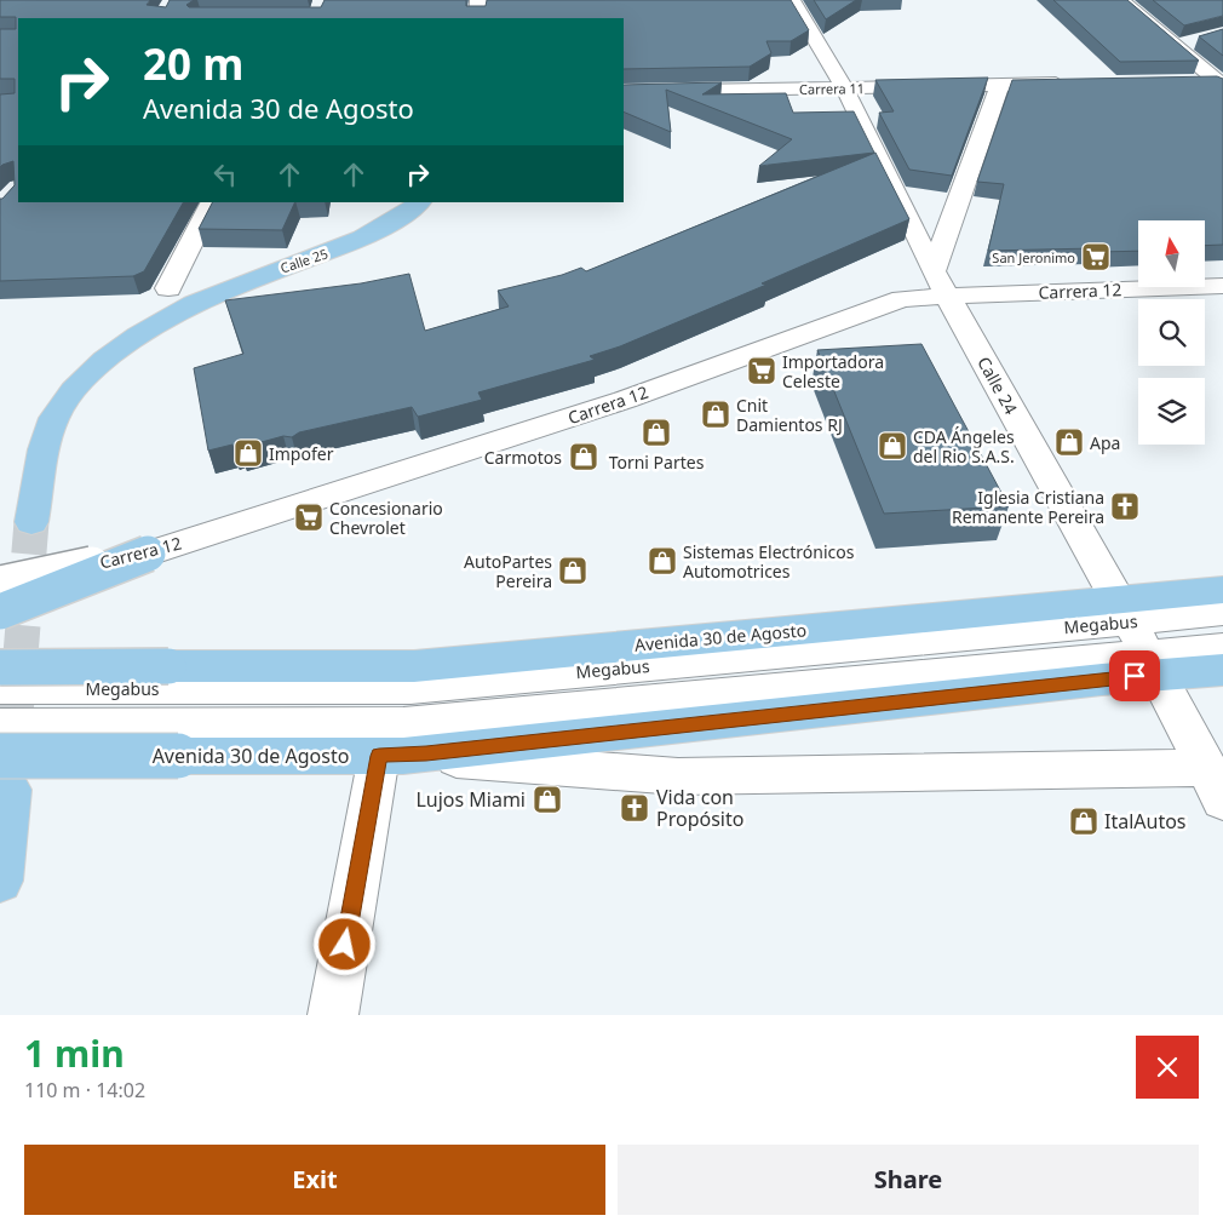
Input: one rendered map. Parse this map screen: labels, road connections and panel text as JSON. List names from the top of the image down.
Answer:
{
  "streets": {
    "main road": ["Calle 25", "Avenida 30 de Agosto"],
    "street": [
      "Carrera 11",
      "Carrera 12",
      "Calle 24",
      "Megabus"
    ]
  },
  "crossings": [
    ["Carrera 11", "Calle 24"],
    ["Carrera 12", "Calle 24"],
    ["Calle 24", "Megabus"],
    ["Calle 24", "Avenida 30 de Agosto"],
    ["Megabus", "Avenida 30 de Agosto"]
  ],
  "places": {
    "supermarket": ["San Jeronimo", "Importadora Celeste", "Concesionario Chevrolet"],
    "shop": [
      "Cnit Damientos RJ",
      "Torni Partes",
      "Apa",
      "CDA Ángeles del Rio S.A.S.",
      "Impofer",
      "Carmotos",
      "Sistemas Electrónicos Automotrices",
      "AutoPartes Pereira",
      "Lujos Miami",
      "ItalAutos"
    ],
    "church": ["Iglesia Cristiana Remanente Pereira", "Vida con Propósito"]
  },
  "north": "top",
  "page": {
    "turn": ["20 m", "Avenida 30 de Agosto"],
    "heading": ["1 min", "110 m · 14:02"],
    "buttons": ["Exit", "Share"]
  }
}
